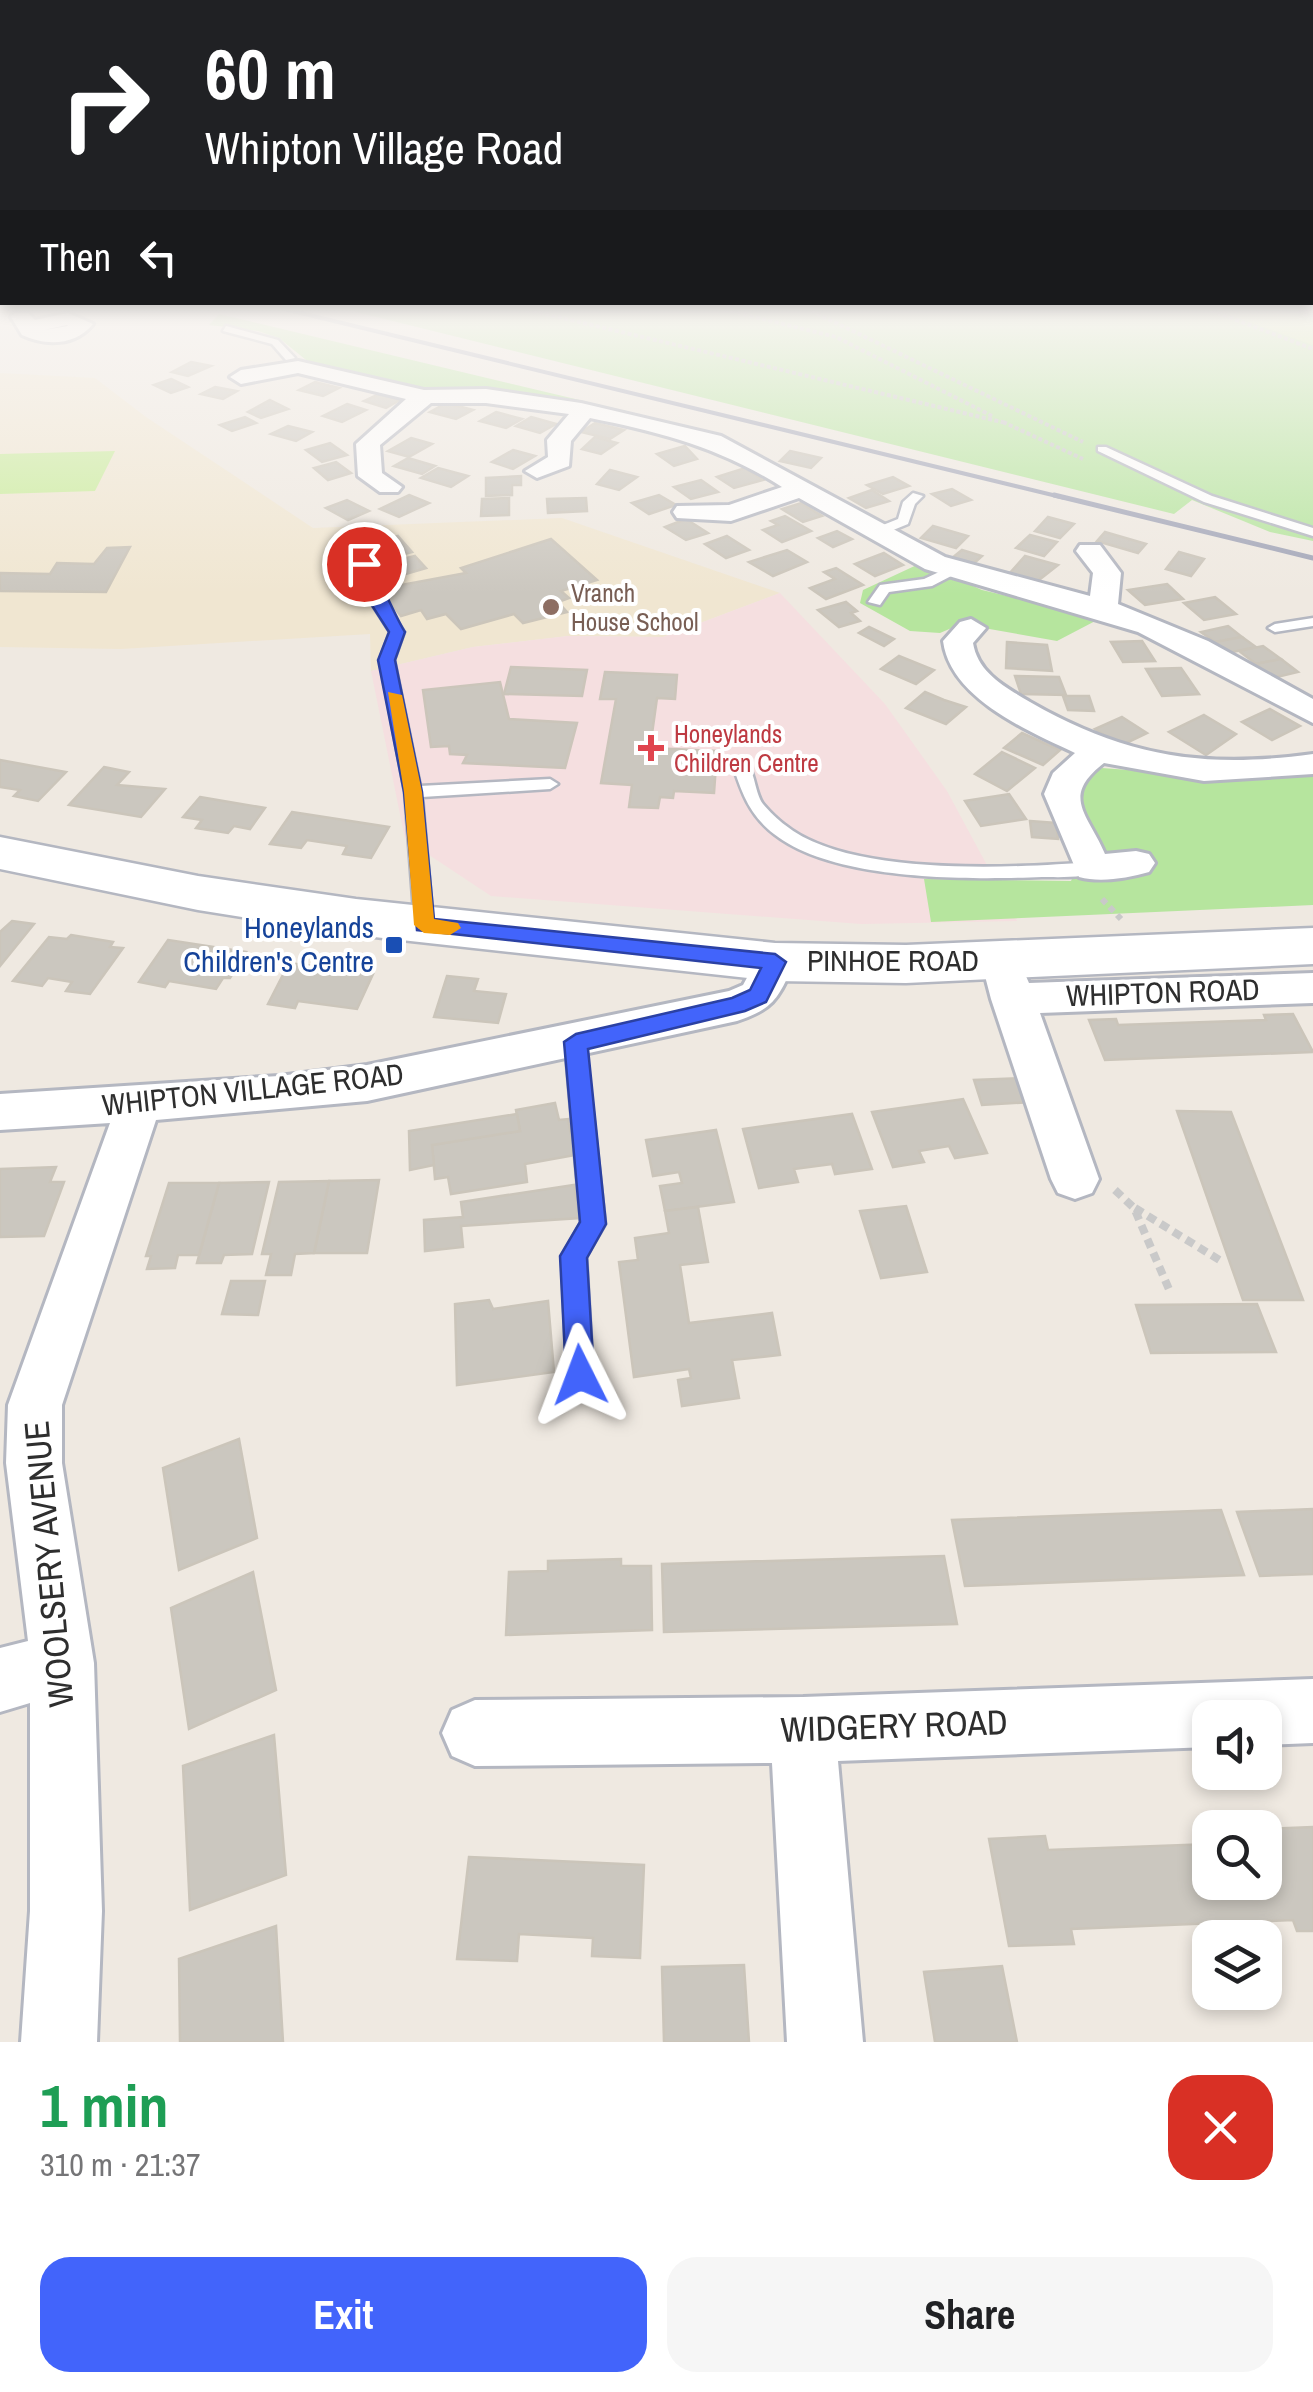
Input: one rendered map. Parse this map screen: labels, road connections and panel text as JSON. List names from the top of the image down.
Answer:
{
  "streets": {
    "main road": ["PINHOE ROAD"],
    "street": [
      "WHIPTON ROAD",
      "WHIPTON VILLAGE ROAD",
      "WOOLSERY AVENUE",
      "WIDGERY ROAD"
    ]
  },
  "crossings": [
    ["PINHOE ROAD", "WHIPTON ROAD"],
    ["PINHOE ROAD", "WHIPTON VILLAGE ROAD"],
    ["WHIPTON VILLAGE ROAD", "WOOLSERY AVENUE"]
  ],
  "places": {
    "other": ["Vranch House School"],
    "health": ["Honeylands Children Centre"],
    "transit": ["Honeylands Children's Centre"]
  },
  "page": {
    "turn": ["60 m", "Whipton Village Road"],
    "then": "Then",
    "heading": ["1 min", "310 m · 21:37"],
    "buttons": ["Exit", "Share"]
  }
}
